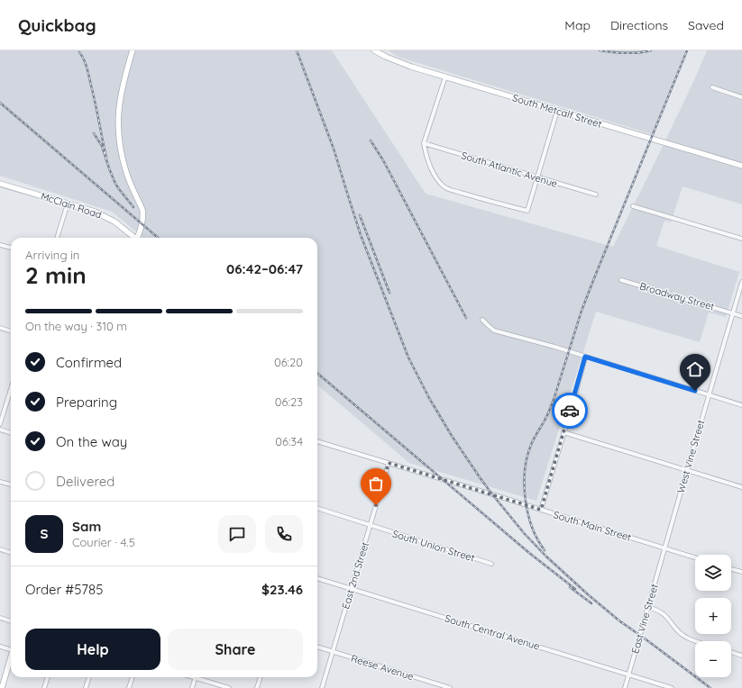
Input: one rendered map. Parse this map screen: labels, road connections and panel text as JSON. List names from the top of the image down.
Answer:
{
  "streets": {
    "street": [
      "South Metcalf Street",
      "South Atlantic Avenue",
      "McClain Road",
      "Broadway Street",
      "West Vine Street",
      "South Main Street",
      "South Union Street",
      "East 2nd Street",
      "East Vine Street",
      "South Central Avenue",
      "Reese Avenue"
    ]
  },
  "crossings": [
    ["Broadway Street", "West Vine Street"],
    ["West Vine Street", "South Main Street"],
    ["West Vine Street", "East Vine Street"],
    ["South Main Street", "East 2nd Street"],
    ["South Main Street", "East Vine Street"],
    ["South Union Street", "East 2nd Street"],
    ["East 2nd Street", "South Central Avenue"],
    ["East 2nd Street", "Reese Avenue"],
    ["East Vine Street", "South Central Avenue"]
  ],
  "page": {
    "header": "Quickbag",
    "nav": ["Map", "Directions", "Saved"],
    "heading": ["2 min", "Arriving in", "06:42–06:47"],
    "panel": [
      "Sam",
      "Courier · 4.5",
      "Order #5785",
      "$23.46"
    ],
    "bar": "On the way · 310 m",
    "list": [
      ["Confirmed", "06:20"],
      ["Preparing", "06:23"],
      ["On the way", "06:34"],
      "Delivered"
    ],
    "round": "S",
    "map_buttons": ["+", "−"],
    "buttons": ["Help", "Share"]
  }
}
